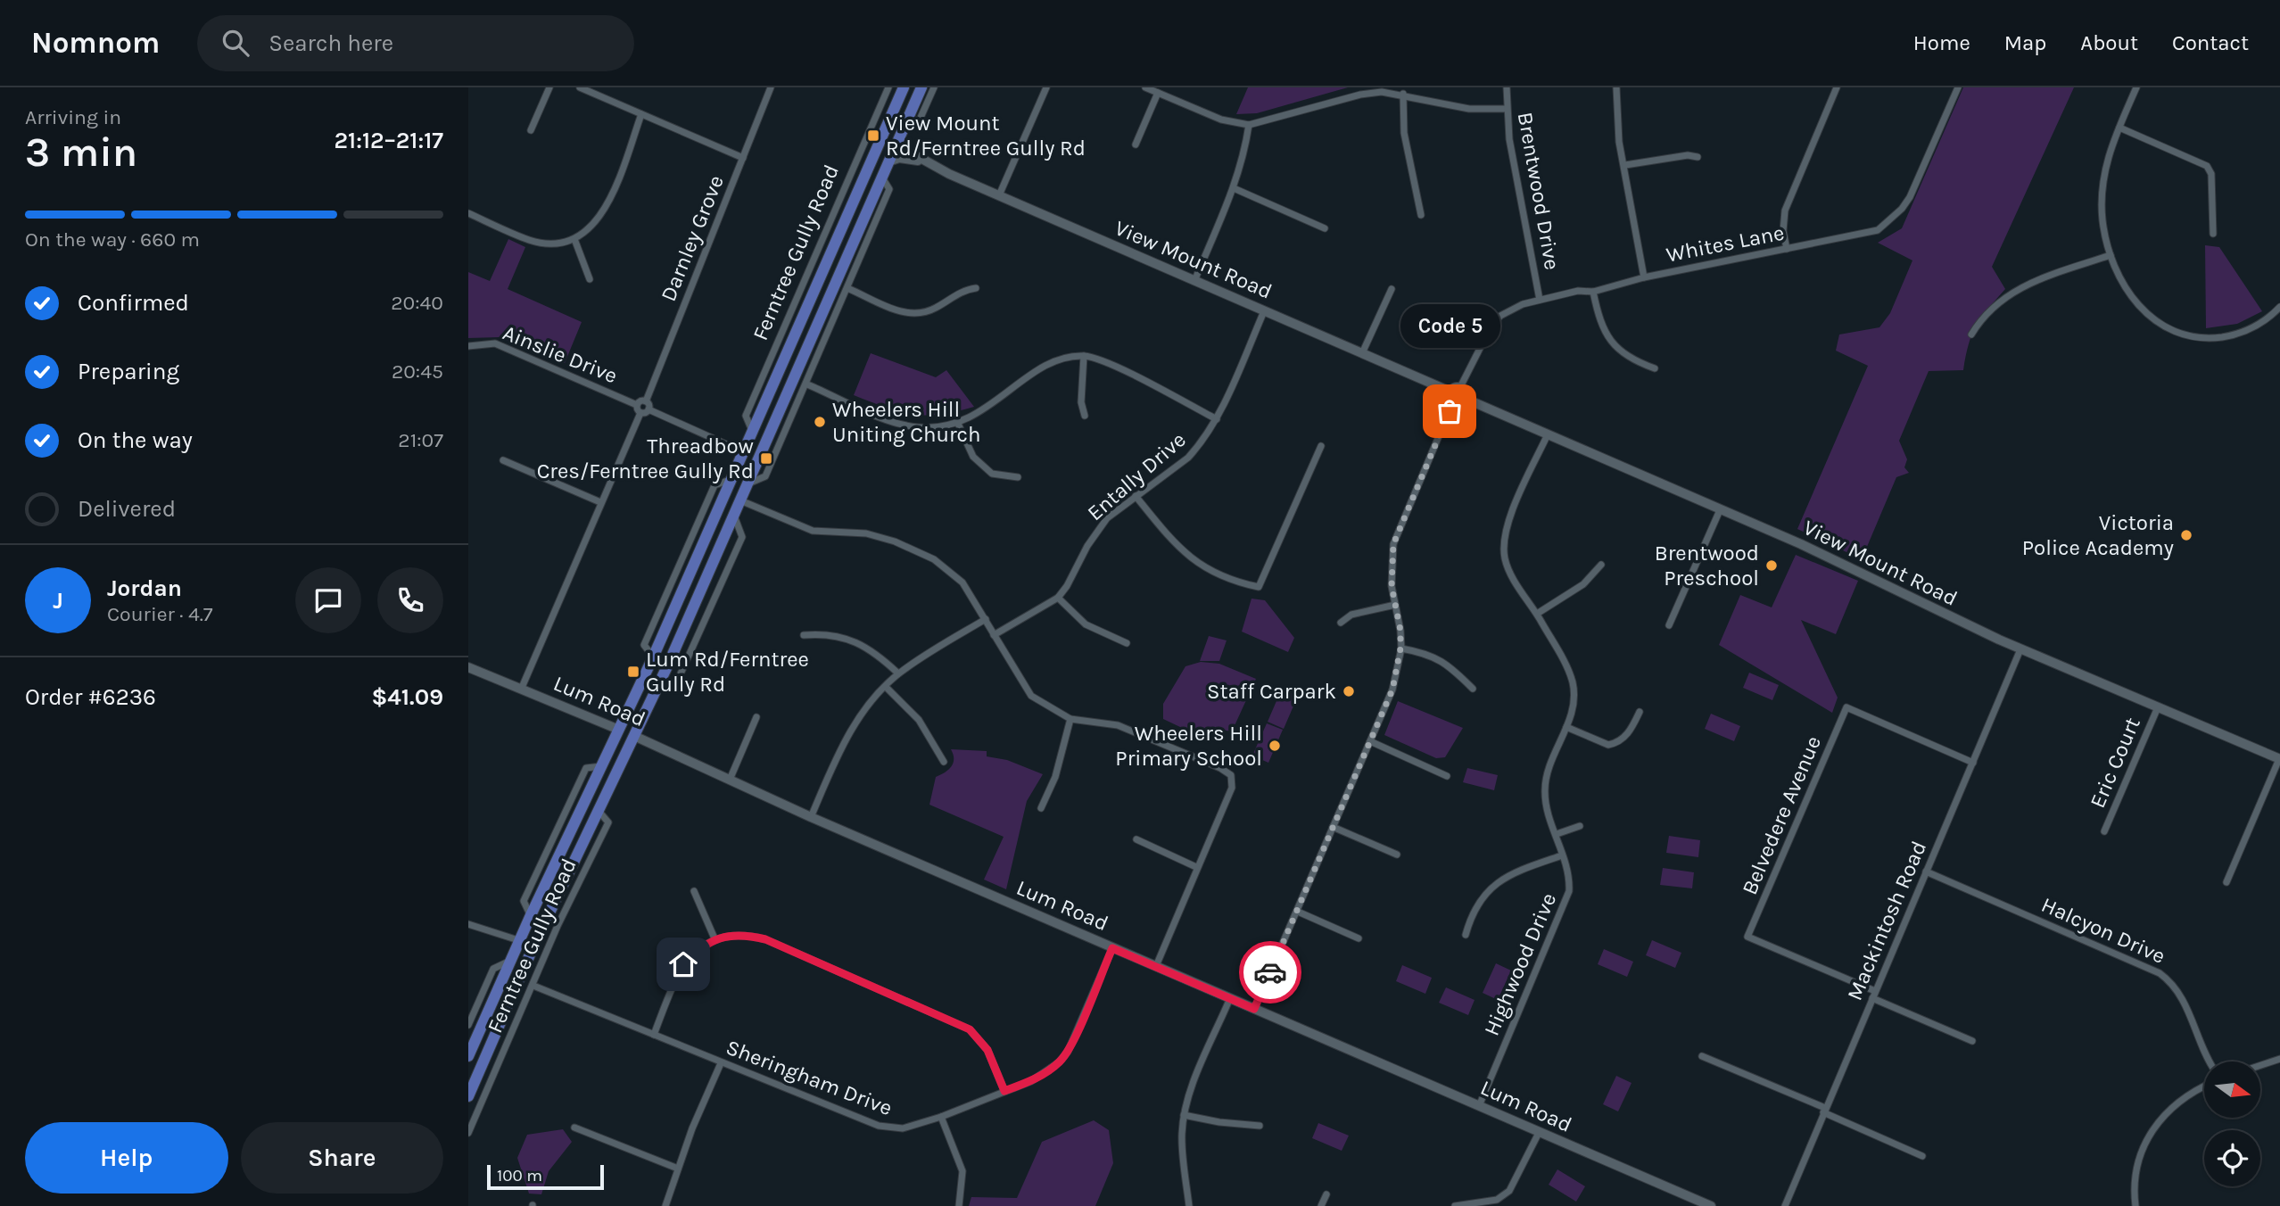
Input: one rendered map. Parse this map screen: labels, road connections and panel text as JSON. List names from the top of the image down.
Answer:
{
  "streets": {
    "main road": ["Ferntree Gully Road", "Lum Road"],
    "street": [
      "Brentwood Drive",
      "Darnley Grove",
      "Whites Lane",
      "View Mount Road",
      "Ainslie Drive",
      "Entally Drive",
      "Eric Court",
      "Belvedere Avenue",
      "Mackintosh Road",
      "Halcyon Drive",
      "Highwood Drive",
      "Sheringham Drive"
    ]
  },
  "crossings": [
    ["Brentwood Drive", "Whites Lane"],
    ["Whites Lane", "View Mount Road"],
    ["Ferntree Gully Road", "View Mount Road"],
    ["Ferntree Gully Road", "Lum Road"],
    ["Ferntree Gully Road", "Sheringham Drive"],
    ["View Mount Road", "Entally Drive"],
    ["View Mount Road", "Eric Court"],
    ["View Mount Road", "Mackintosh Road"],
    ["View Mount Road", "Highwood Drive"],
    ["Lum Road", "Highwood Drive"],
    ["Lum Road", "Sheringham Drive"],
    ["Belvedere Avenue", "Mackintosh Road"],
    ["Mackintosh Road", "Halcyon Drive"]
  ],
  "places": {
    "transit": ["View Mount Rd/Ferntree Gully Rd", "Threadbow Cres/Ferntree Gully Rd", "Lum Rd/Ferntree Gully Rd"],
    "other": [
      "Code 5",
      "Wheelers Hill Uniting Church",
      "Victoria Police Academy",
      "Brentwood Preschool",
      "Staff Carpark",
      "Wheelers Hill Primary School"
    ]
  },
  "scale_bar": "100 m",
  "north": "right",
  "page": {
    "header": "Nomnom",
    "search": "Search here",
    "nav": [
      "Home",
      "Map",
      "About",
      "Contact"
    ],
    "heading": ["3 min", "Arriving in", "21:12–21:17"],
    "panel": [
      "Jordan",
      "Courier · 4.7",
      "Order #6236",
      "$41.09"
    ],
    "bar": "On the way · 660 m",
    "list": [
      ["Confirmed", "20:40"],
      ["Preparing", "20:45"],
      ["On the way", "21:07"],
      "Delivered"
    ],
    "bubble": "Code 5",
    "round": "J",
    "buttons": ["Help", "Share"],
    "scale": "100 m"
  }
}
